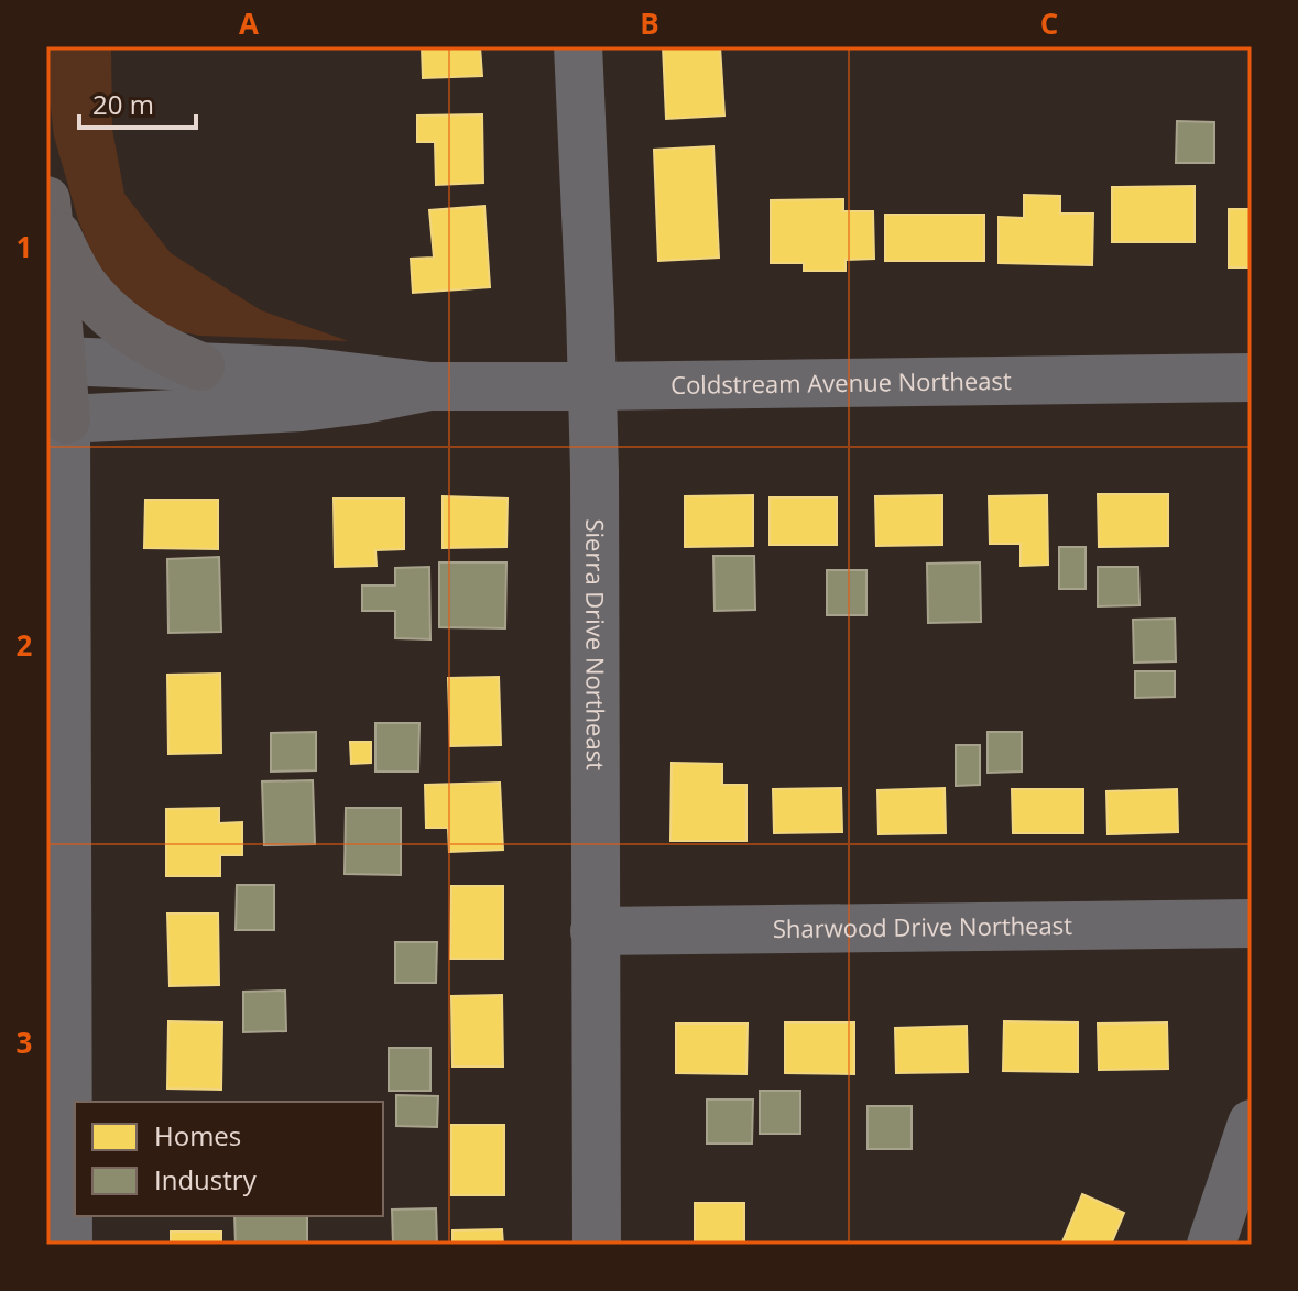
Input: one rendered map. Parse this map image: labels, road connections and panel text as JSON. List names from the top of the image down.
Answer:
{
  "streets": {
    "street": ["Coldstream Avenue Northeast", "Sierra Drive Northeast", "Sharwood Drive Northeast"]
  },
  "crossings": [
    ["Coldstream Avenue Northeast", "Sierra Drive Northeast"],
    ["Sierra Drive Northeast", "Sharwood Drive Northeast"]
  ],
  "legend": ["Homes", "Industry"],
  "scale_bar": "20 m",
  "grid": {
    "columns": ["A", "B", "C"],
    "rows": ["1", "2", "3"]
  }
}
